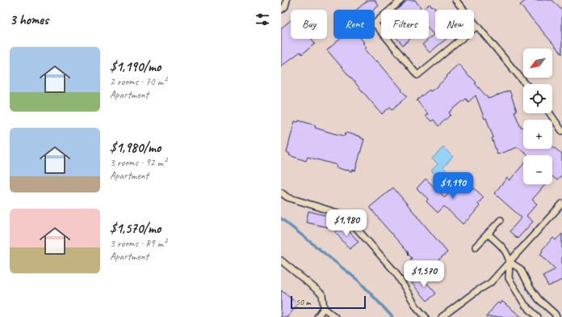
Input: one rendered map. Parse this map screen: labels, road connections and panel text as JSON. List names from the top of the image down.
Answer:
{
  "scale_bar": "50 m",
  "north": "bottom left",
  "page": {
    "heading": "3 homes",
    "chip": [
      "Buy",
      "Rent",
      "Filters",
      "New"
    ],
    "list": [
      {
        "name": "$1,190/mo",
        "note": "2 rooms · 70 m² · Apartment"
      },
      {
        "name": "$1,980/mo",
        "note": "3 rooms · 92 m² · Apartment"
      },
      {
        "name": "$1,570/mo",
        "note": "3 rooms · 89 m² · Apartment"
      }
    ],
    "map_buttons": ["+", "−"],
    "price": ["$1,190", "$1,980", "$1,570"],
    "scale": "50 m"
  }
}
